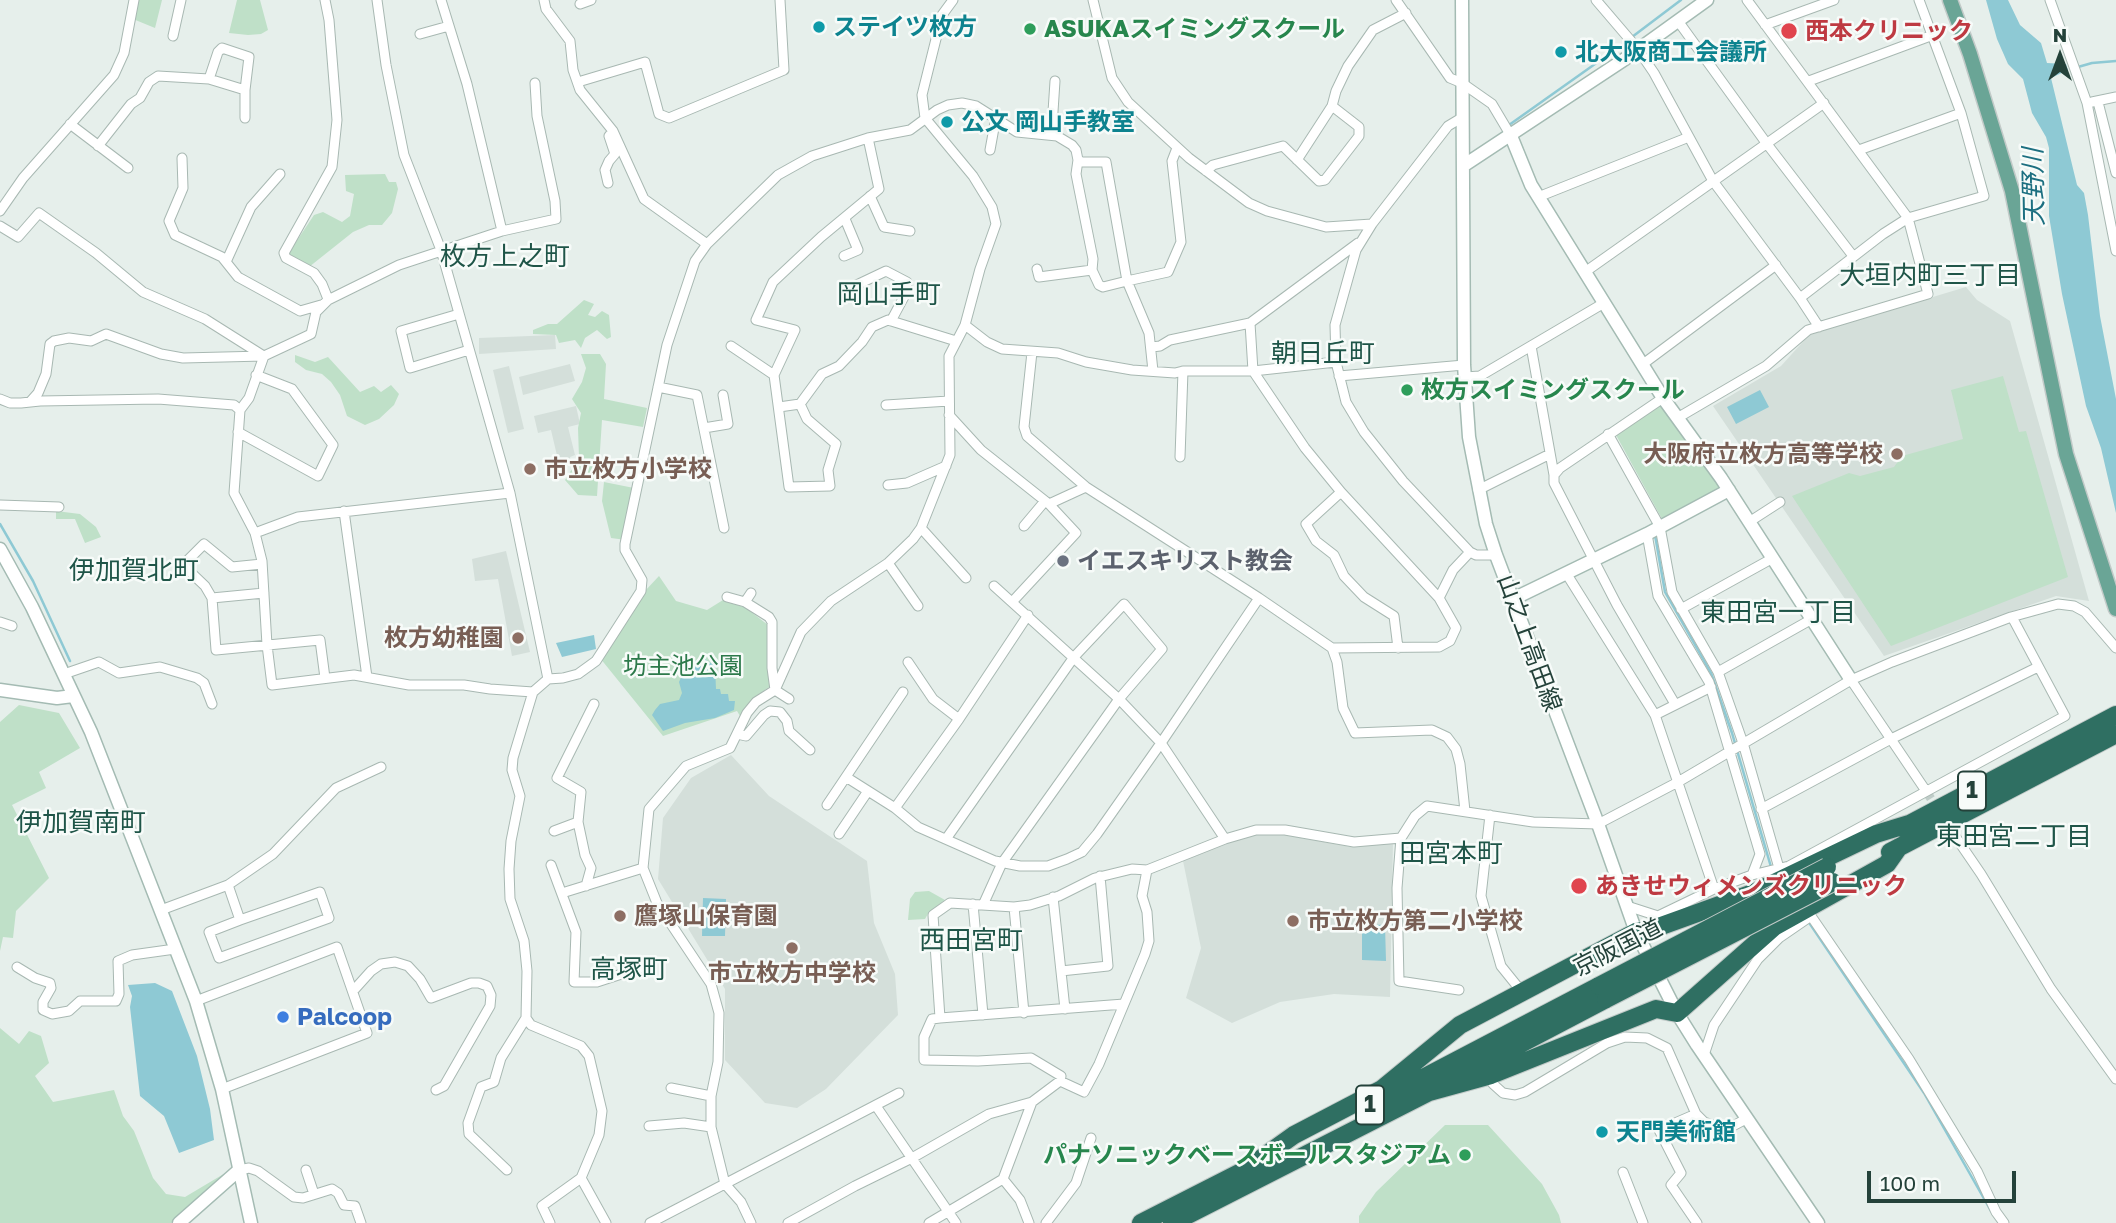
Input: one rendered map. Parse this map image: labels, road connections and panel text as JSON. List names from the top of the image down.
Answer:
{
  "streets": {
    "highway": ["1", "京阪国道"],
    "street": ["山之上高田線"]
  },
  "crossings": [
    ["山之上高田線", "1"],
    ["1", "京阪国道"]
  ],
  "districts": [
    "枚方上之町",
    "大垣内町三丁目",
    "岡山手町",
    "朝日丘町",
    "伊加賀北町",
    "東田宮一丁目",
    "伊加賀南町",
    "東田宮二丁目",
    "田宮本町",
    "西田宮町",
    "高塚町"
  ],
  "water": ["天野川"],
  "parks": ["坊主池公園"],
  "places": [
    "ステイツ枚方",
    "ASUKAスイミングスクール",
    "西本クリニック",
    "北大阪商工会議所",
    "公文 岡山手教室",
    "枚方スイミングスクール",
    "大阪府立枚方高等学校",
    "市立枚方小学校",
    "イエスキリスト教会",
    "枚方幼稚園",
    "あきせウィメンズクリニック",
    "鷹塚山保育園",
    "市立枚方第二小学校",
    "市立枚方中学校",
    "Palcoop",
    "天門美術館",
    "パナソニックベースボールスタジアム"
  ],
  "scale_bar": "100 m",
  "north": "top"
}
